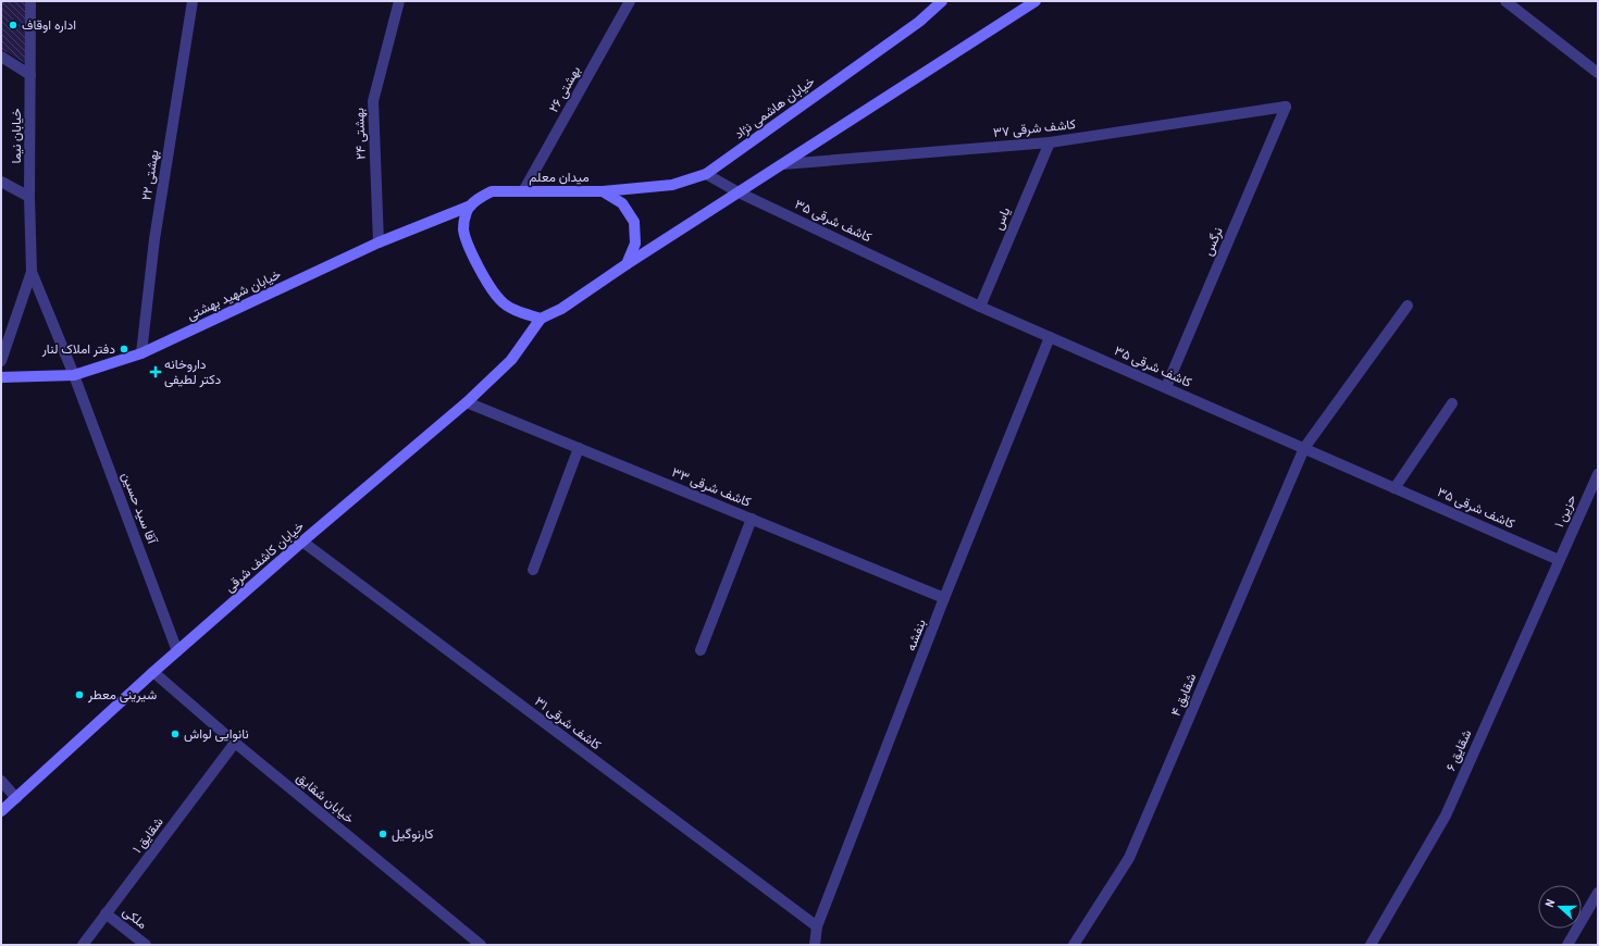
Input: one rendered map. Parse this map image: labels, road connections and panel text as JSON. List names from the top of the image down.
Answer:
{
  "streets": {
    "main road": [
      "خیابان هاشمی نژاد",
      "میدان معلم",
      "خیابان شهید بهشتی",
      "خیابان کاشف شرقی"
    ],
    "street": [
      "بهشتی ۲۶",
      "کاشف شرقی ۳۷",
      "بهشتی ۲۴",
      "خیابان نیما",
      "بهشتی ۲۲",
      "یاس",
      "کاشف شرقی ۳۵",
      "نرگس",
      "کاشف شرقی ۳۳",
      "آقا سید حسین",
      "حزین ۱",
      "بنفشه",
      "شقایق ۴",
      "کاشف شرقی ۳۱",
      "شقایق ۶",
      "خیابان شقایق",
      "شقایق ۱",
      "ملکی"
    ]
  },
  "crossings": [
    ["بهشتی ۲۶", "خیابان هاشمی نژاد"],
    ["بهشتی ۲۶", "میدان معلم"],
    ["بهشتی ۲۶", "خیابان شهید بهشتی"],
    ["بهشتی ۲۶", "خیابان کاشف شرقی"],
    ["خیابان هاشمی نژاد", "میدان معلم"],
    ["خیابان هاشمی نژاد", "کاشف شرقی ۳۵"],
    ["خیابان هاشمی نژاد", "خیابان شهید بهشتی"],
    ["خیابان هاشمی نژاد", "خیابان کاشف شرقی"],
    ["کاشف شرقی ۳۷", "یاس"],
    ["کاشف شرقی ۳۷", "نرگس"],
    ["بهشتی ۲۴", "خیابان شهید بهشتی"],
    ["خیابان نیما", "خیابان شهید بهشتی"],
    ["خیابان نیما", "آقا سید حسین"],
    ["بهشتی ۲۲", "خیابان شهید بهشتی"],
    ["میدان معلم", "خیابان شهید بهشتی"],
    ["میدان معلم", "خیابان کاشف شرقی"],
    ["یاس", "کاشف شرقی ۳۵"],
    ["کاشف شرقی ۳۵", "نرگس"],
    ["کاشف شرقی ۳۵", "حزین ۱"],
    ["کاشف شرقی ۳۵", "بنفشه"],
    ["کاشف شرقی ۳۵", "شقایق ۴"],
    ["کاشف شرقی ۳۵", "شقایق ۶"],
    ["خیابان شهید بهشتی", "آقا سید حسین"],
    ["خیابان شهید بهشتی", "خیابان کاشف شرقی"],
    ["کاشف شرقی ۳۳", "خیابان کاشف شرقی"],
    ["کاشف شرقی ۳۳", "بنفشه"],
    ["آقا سید حسین", "خیابان کاشف شرقی"],
    ["حزین ۱", "شقایق ۶"],
    ["خیابان کاشف شرقی", "کاشف شرقی ۳۱"],
    ["خیابان کاشف شرقی", "خیابان شقایق"],
    ["بنفشه", "کاشف شرقی ۳۱"],
    ["خیابان شقایق", "شقایق ۱"],
    ["شقایق ۱", "ملکی"]
  ],
  "places": {
    "other": [
      "اداره اوقاف",
      "دفتر املاک لنار",
      "شیرینی معطر",
      "نانوایی لواش",
      "کارنوگیل"
    ],
    "health": ["داروخانه دکتر لطیفی"]
  },
  "north": "left"
}
